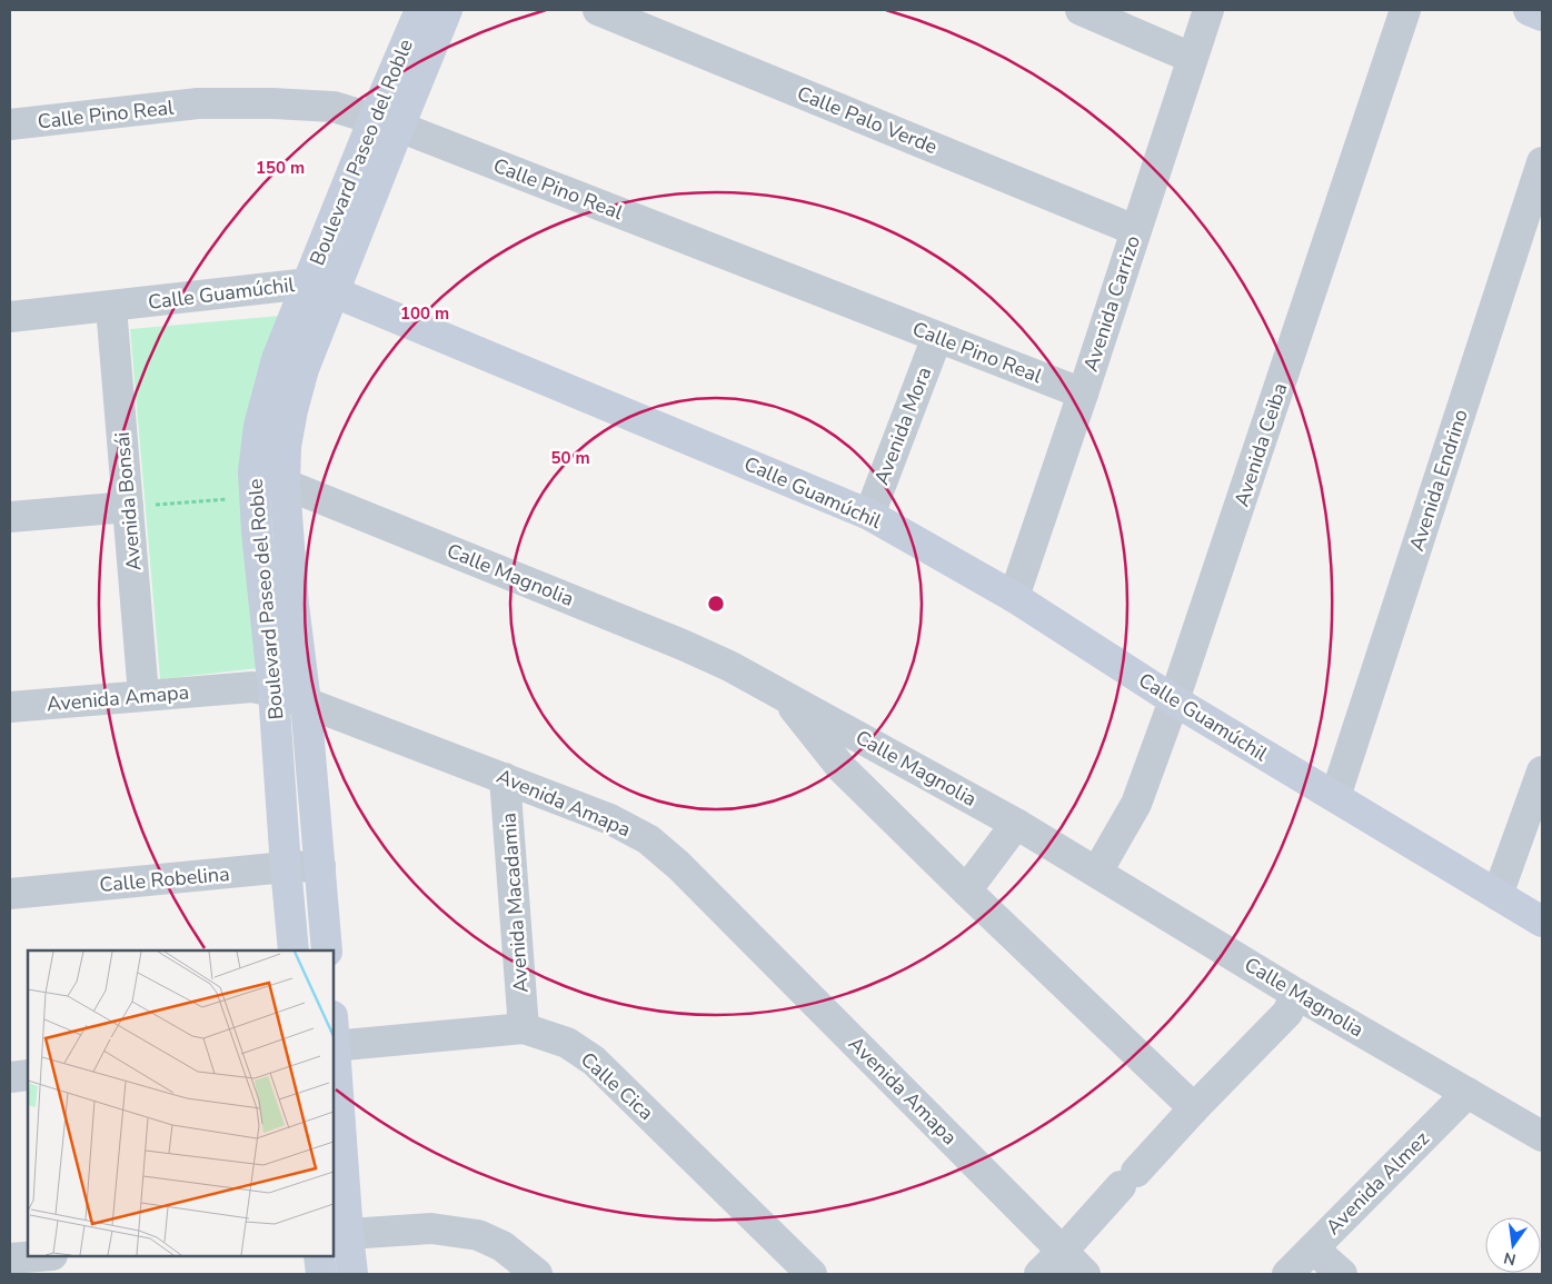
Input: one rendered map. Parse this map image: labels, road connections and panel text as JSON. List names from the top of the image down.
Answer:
{
  "streets": {
    "street": [
      "Calle Pino Real",
      "Calle Palo Verde",
      "Boulevard Paseo del Roble",
      "Calle Guamúchil",
      "Avenida Carrizo",
      "Avenida Mora",
      "Avenida Ceiba",
      "Avenida Endrino",
      "Avenida Bonsái",
      "Calle Magnolia",
      "Avenida Amapa",
      "Calle Robelina",
      "Avenida Macadamia",
      "Calle Cica",
      "Avenida Almez"
    ]
  },
  "crossings": [
    ["Calle Pino Real", "Boulevard Paseo del Roble"],
    ["Calle Pino Real", "Avenida Carrizo"],
    ["Calle Pino Real", "Avenida Mora"],
    ["Calle Palo Verde", "Avenida Carrizo"],
    ["Boulevard Paseo del Roble", "Calle Guamúchil"],
    ["Boulevard Paseo del Roble", "Calle Magnolia"],
    ["Boulevard Paseo del Roble", "Avenida Amapa"],
    ["Boulevard Paseo del Roble", "Calle Robelina"],
    ["Calle Guamúchil", "Avenida Carrizo"],
    ["Calle Guamúchil", "Avenida Mora"],
    ["Calle Guamúchil", "Avenida Ceiba"],
    ["Calle Guamúchil", "Avenida Endrino"],
    ["Calle Guamúchil", "Avenida Bonsái"],
    ["Avenida Ceiba", "Calle Magnolia"],
    ["Avenida Bonsái", "Avenida Amapa"],
    ["Calle Magnolia", "Avenida Almez"],
    ["Avenida Amapa", "Avenida Macadamia"],
    ["Avenida Macadamia", "Calle Cica"]
  ],
  "north": "bottom",
  "rings": ["150 m", "100 m", "50 m"]
}
